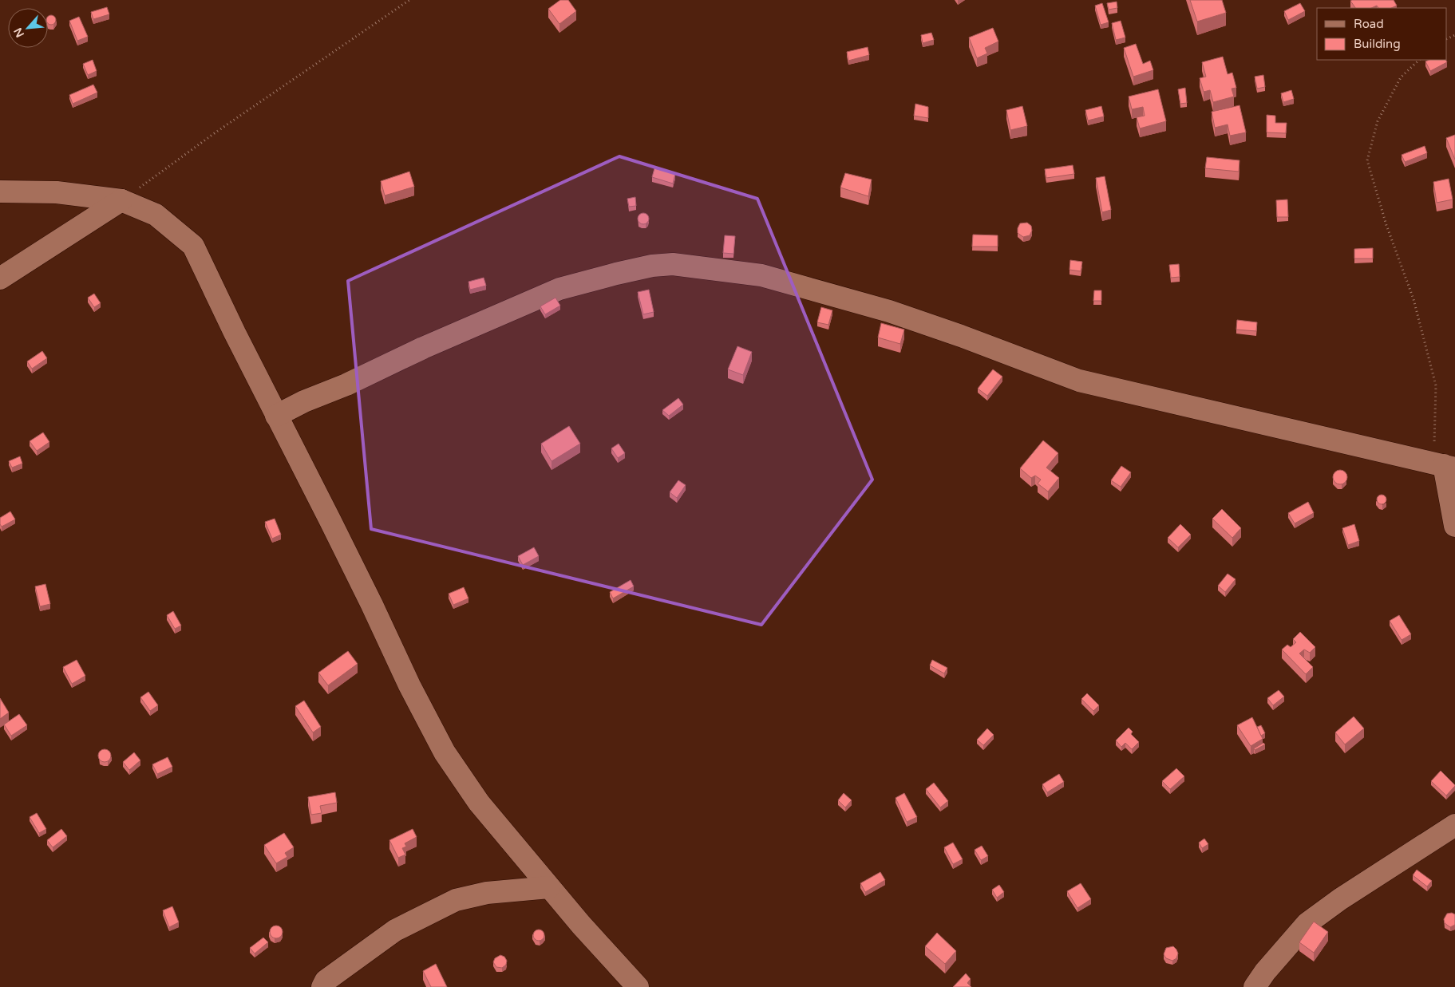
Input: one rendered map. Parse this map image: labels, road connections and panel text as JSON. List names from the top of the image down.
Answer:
{
  "legend": ["Road", "Building"],
  "north": "bottom left"
}
